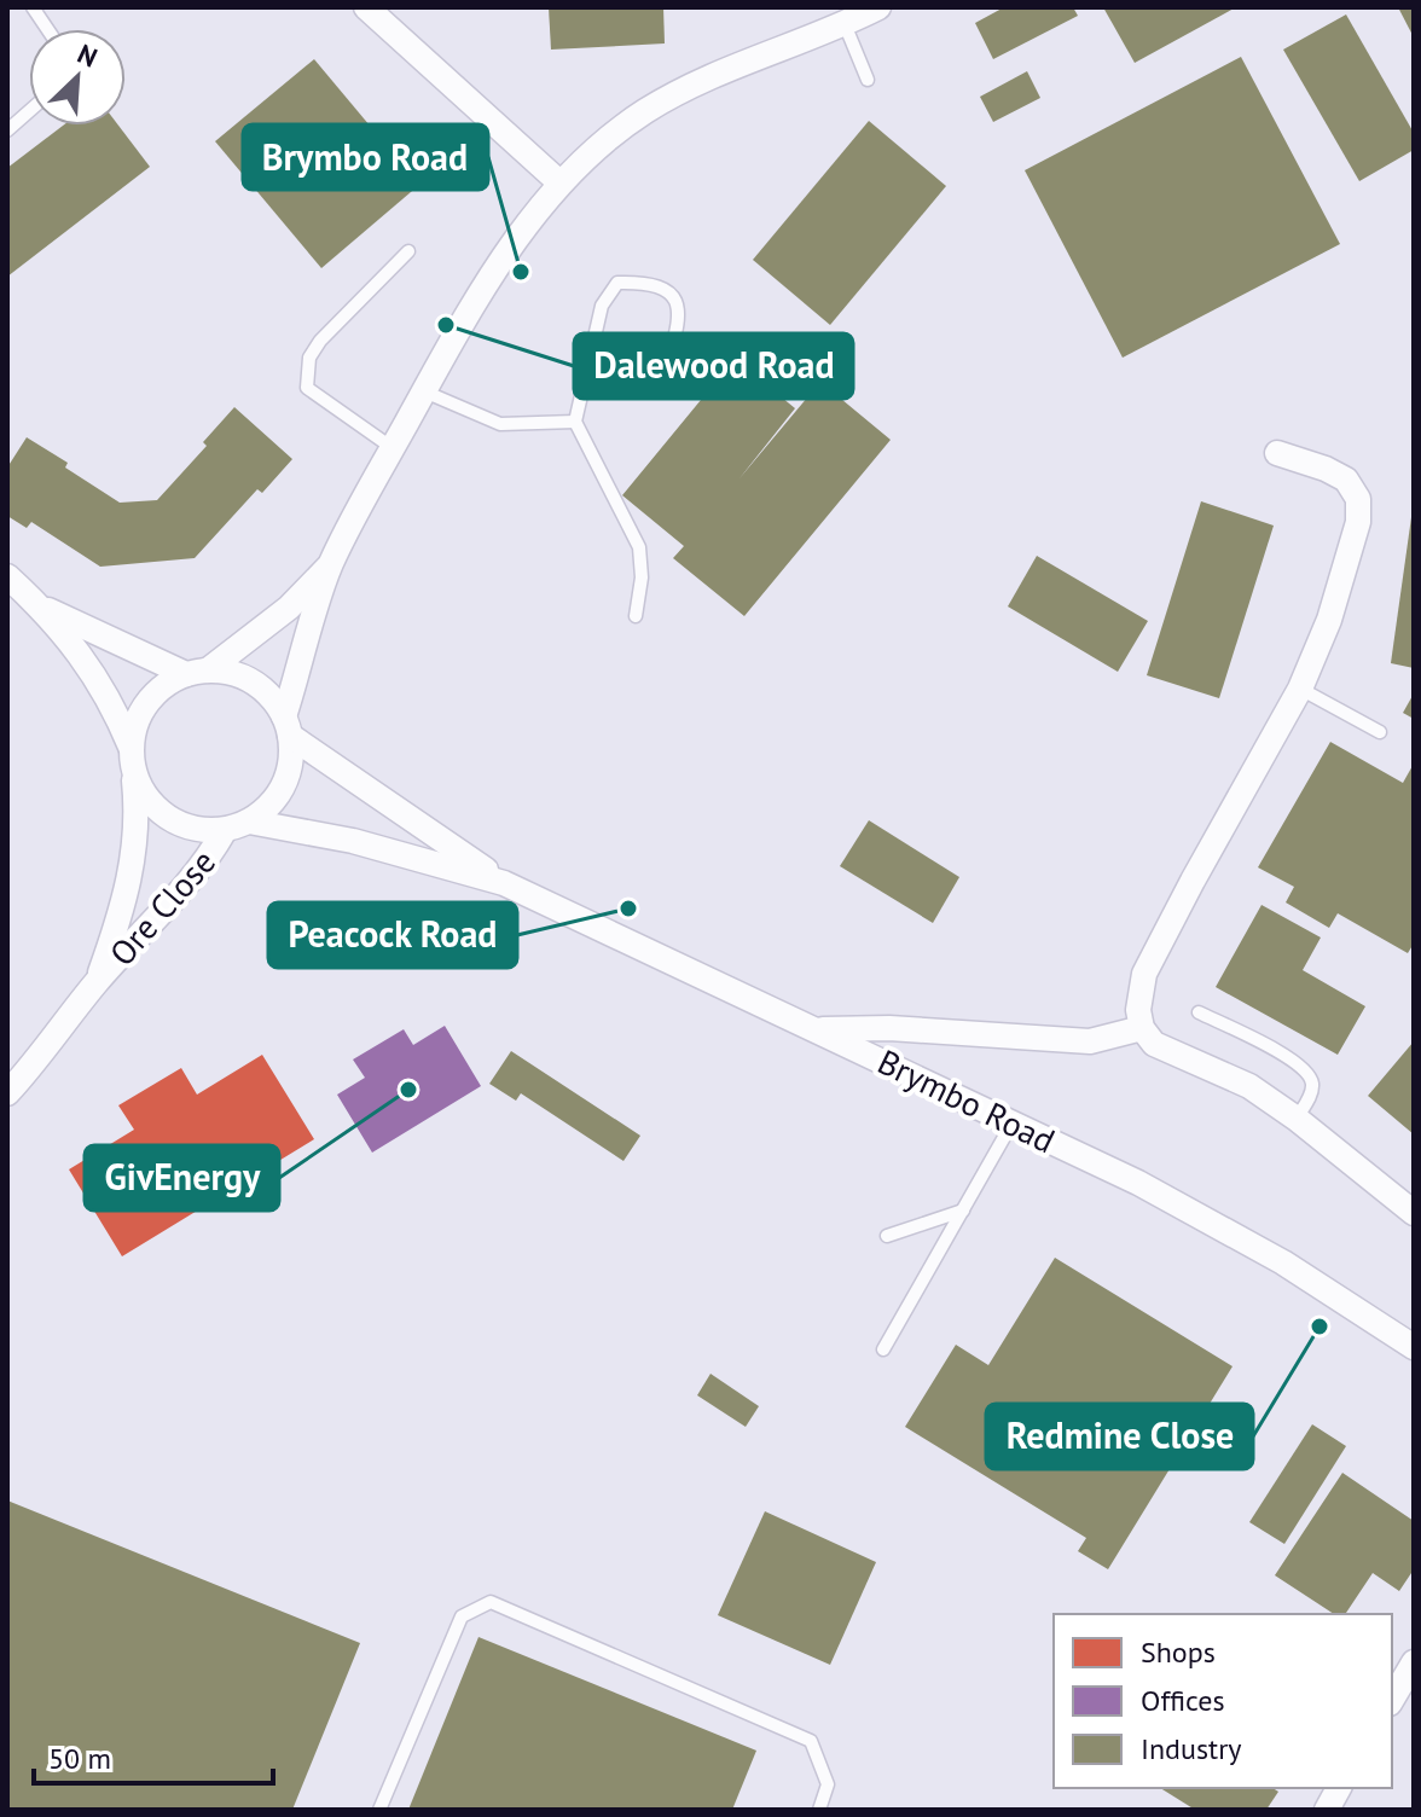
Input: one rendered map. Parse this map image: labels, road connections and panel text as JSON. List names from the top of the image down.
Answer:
{
  "streets": {
    "street": ["Ore Close", "Brymbo Road"]
  },
  "crossings": [
    ["Ore Close", "Brymbo Road"]
  ],
  "places": [
    "Brymbo Road",
    "Dalewood Road",
    "Peacock Road",
    "GivEnergy",
    "Redmine Close"
  ],
  "legend": ["Shops", "Offices", "Industry"],
  "scale_bar": "50 m",
  "north": "top right"
}
